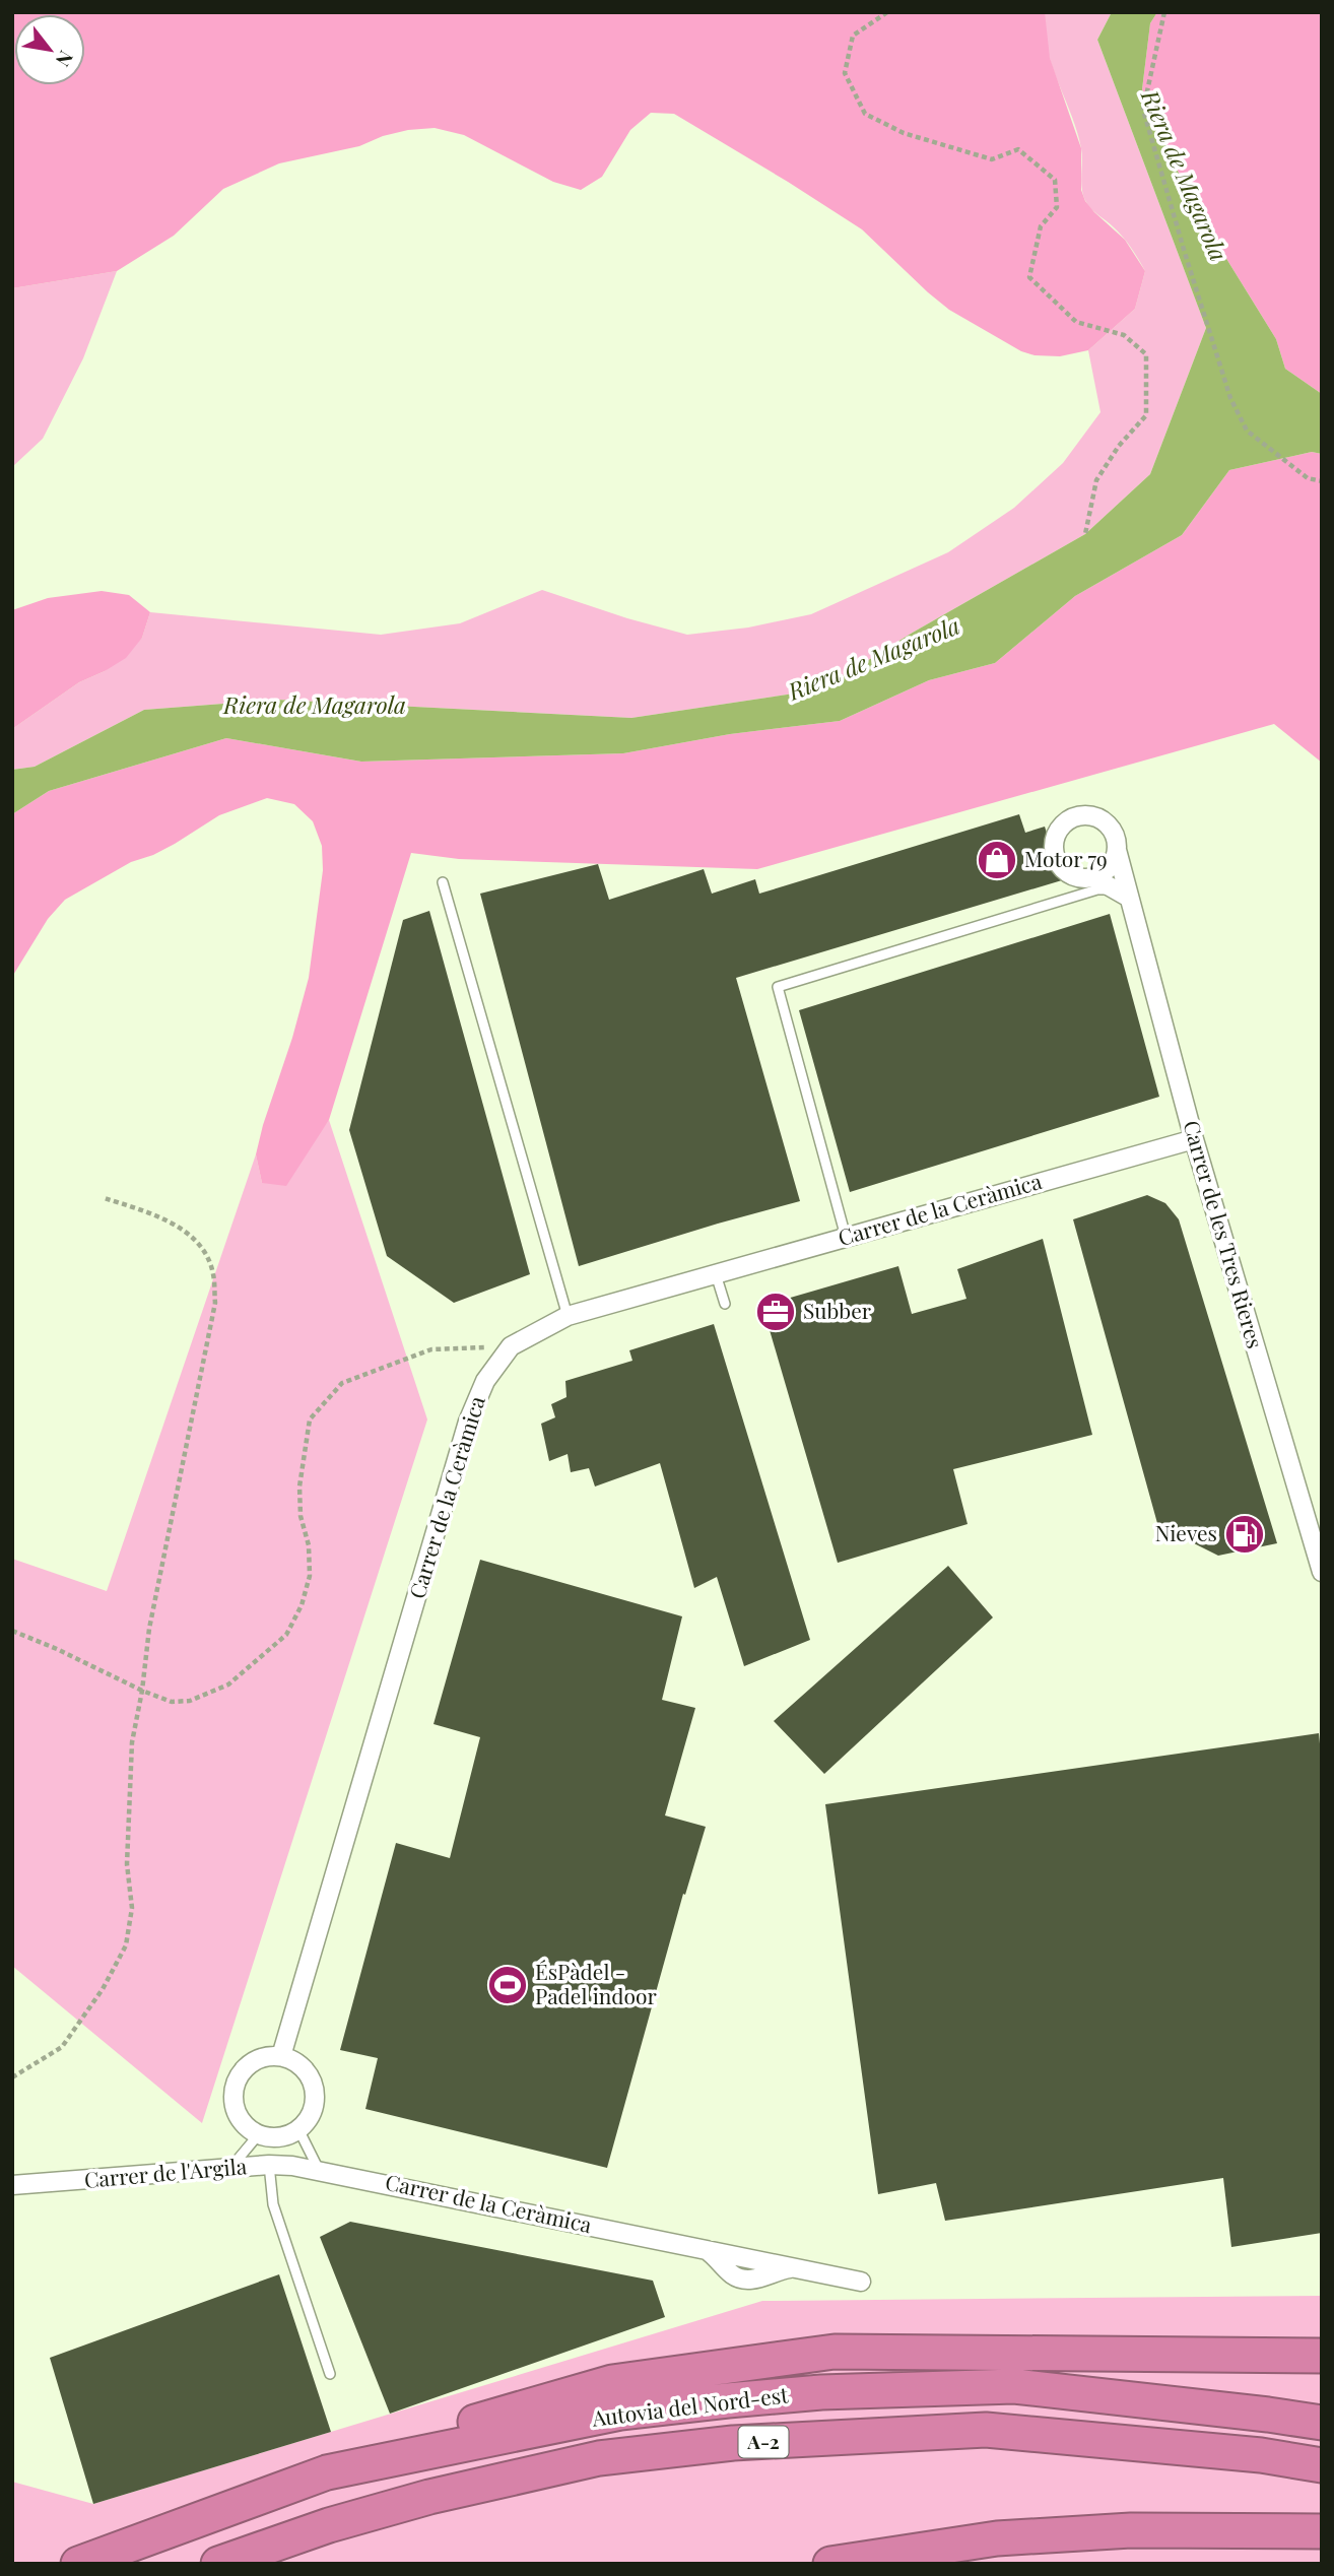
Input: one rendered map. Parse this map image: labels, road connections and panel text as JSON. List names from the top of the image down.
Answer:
{
  "streets": {
    "highway": ["Autovia del Nord-est", "A-2"],
    "street": ["Carrer de la Ceràmica", "Carrer de les Tres Rieres", "Carrer de l'Argila"]
  },
  "crossings": [
    ["Carrer de la Ceràmica", "Carrer de les Tres Rieres"],
    ["Carrer de la Ceràmica", "Carrer de l'Argila"]
  ],
  "water": ["Riera de Magarola"],
  "places": {
    "shop": ["Motor 79"],
    "office": ["Subber"],
    "fuel station": ["Nieves"],
    "sports": ["ÉsPàdel - Padel indoor"]
  },
  "north": "bottom right"
}
